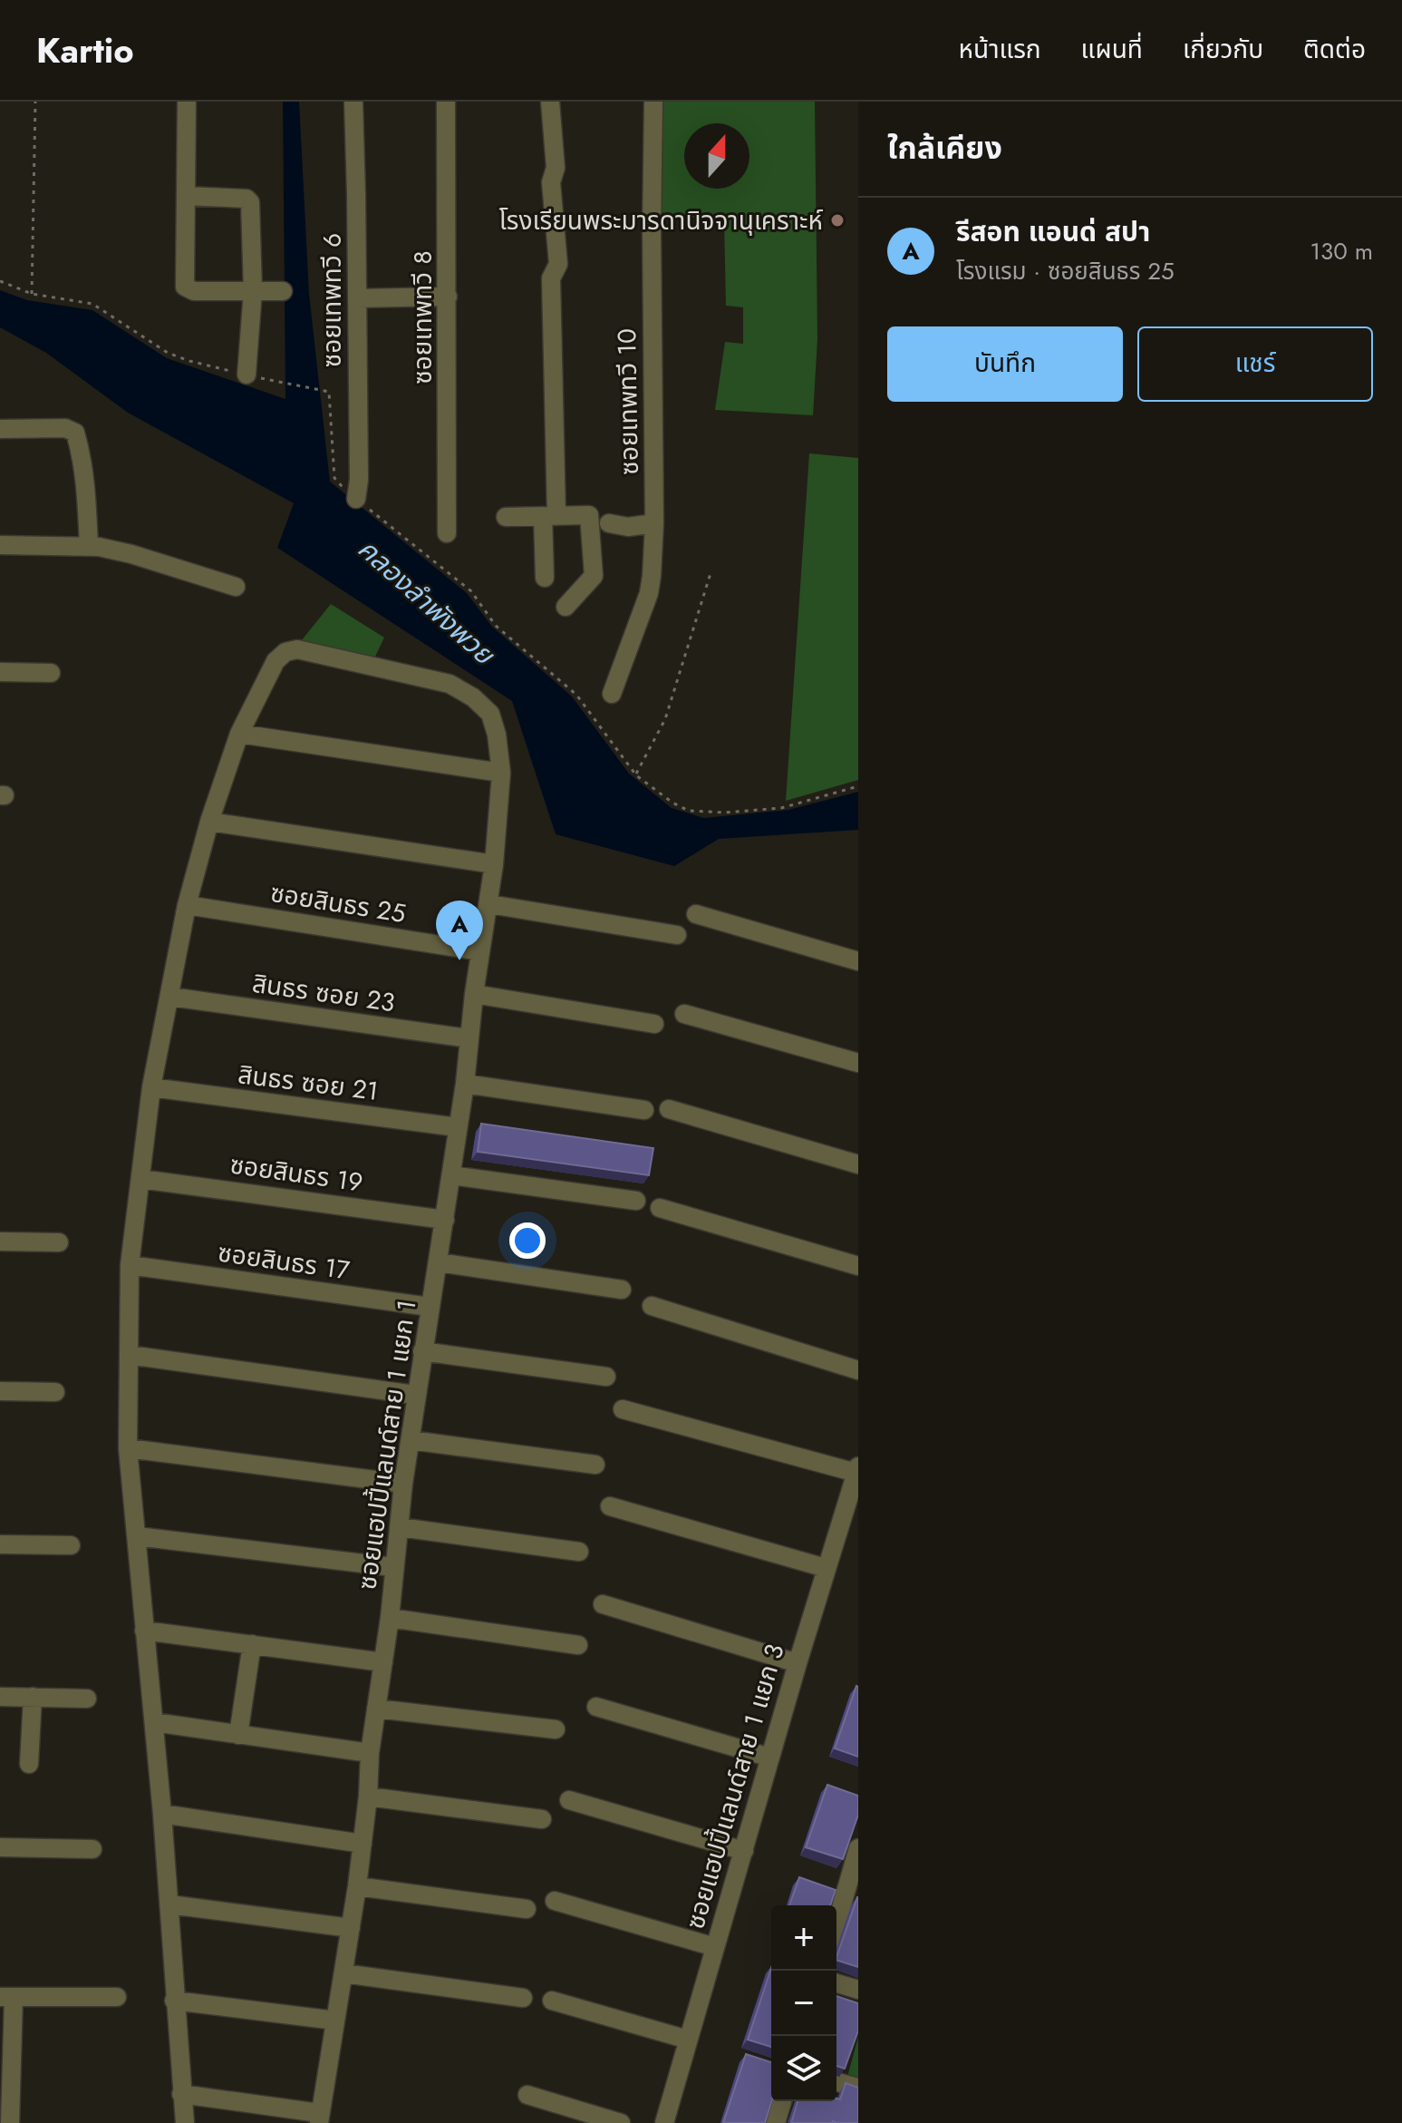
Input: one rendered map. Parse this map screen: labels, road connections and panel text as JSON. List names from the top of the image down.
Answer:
{
  "streets": {
    "street": [
      "ซอยเทพทวี 6",
      "ซอยเทพทวี 8",
      "ซอยเทพทวี 10",
      "ซอยสินธร 25",
      "สินธร ซอย 23",
      "สินธร ซอย 21",
      "ซอยสินธร 19",
      "ซอยสินธร 17",
      "ซอยแฮปปี้แลนด์สาย 1 แยก 1",
      "ซอยแฮปปี้แลนด์สาย 1 แยก 3"
    ]
  },
  "crossings": [
    ["ซอยสินธร 25", "ซอยแฮปปี้แลนด์สาย 1 แยก 1"],
    ["สินธร ซอย 23", "ซอยแฮปปี้แลนด์สาย 1 แยก 1"],
    ["สินธร ซอย 21", "ซอยแฮปปี้แลนด์สาย 1 แยก 1"],
    ["ซอยสินธร 19", "ซอยแฮปปี้แลนด์สาย 1 แยก 1"],
    ["ซอยสินธร 17", "ซอยแฮปปี้แลนด์สาย 1 แยก 1"]
  ],
  "water": ["คลองลำพังพวย"],
  "places": ["โรงเรียนพระมารดานิจจานุเคราะห์"],
  "north": "top",
  "page": {
    "header": "Kartio",
    "nav": [
      "หน้าแรก",
      "แผนที่",
      "เกี่ยวกับ",
      "ติดต่อ"
    ],
    "heading": "ใกล้เคียง",
    "list": [
      {
        "mark": "A",
        "name": "รีสอท แอนด่ สปา",
        "note": "โรงแรม · ซอยสินธร 25",
        "value": "130 m"
      }
    ],
    "buttons": ["บันทึก", "แชร์"],
    "pins": "A",
    "map_buttons": ["+", "−"]
  }
}
